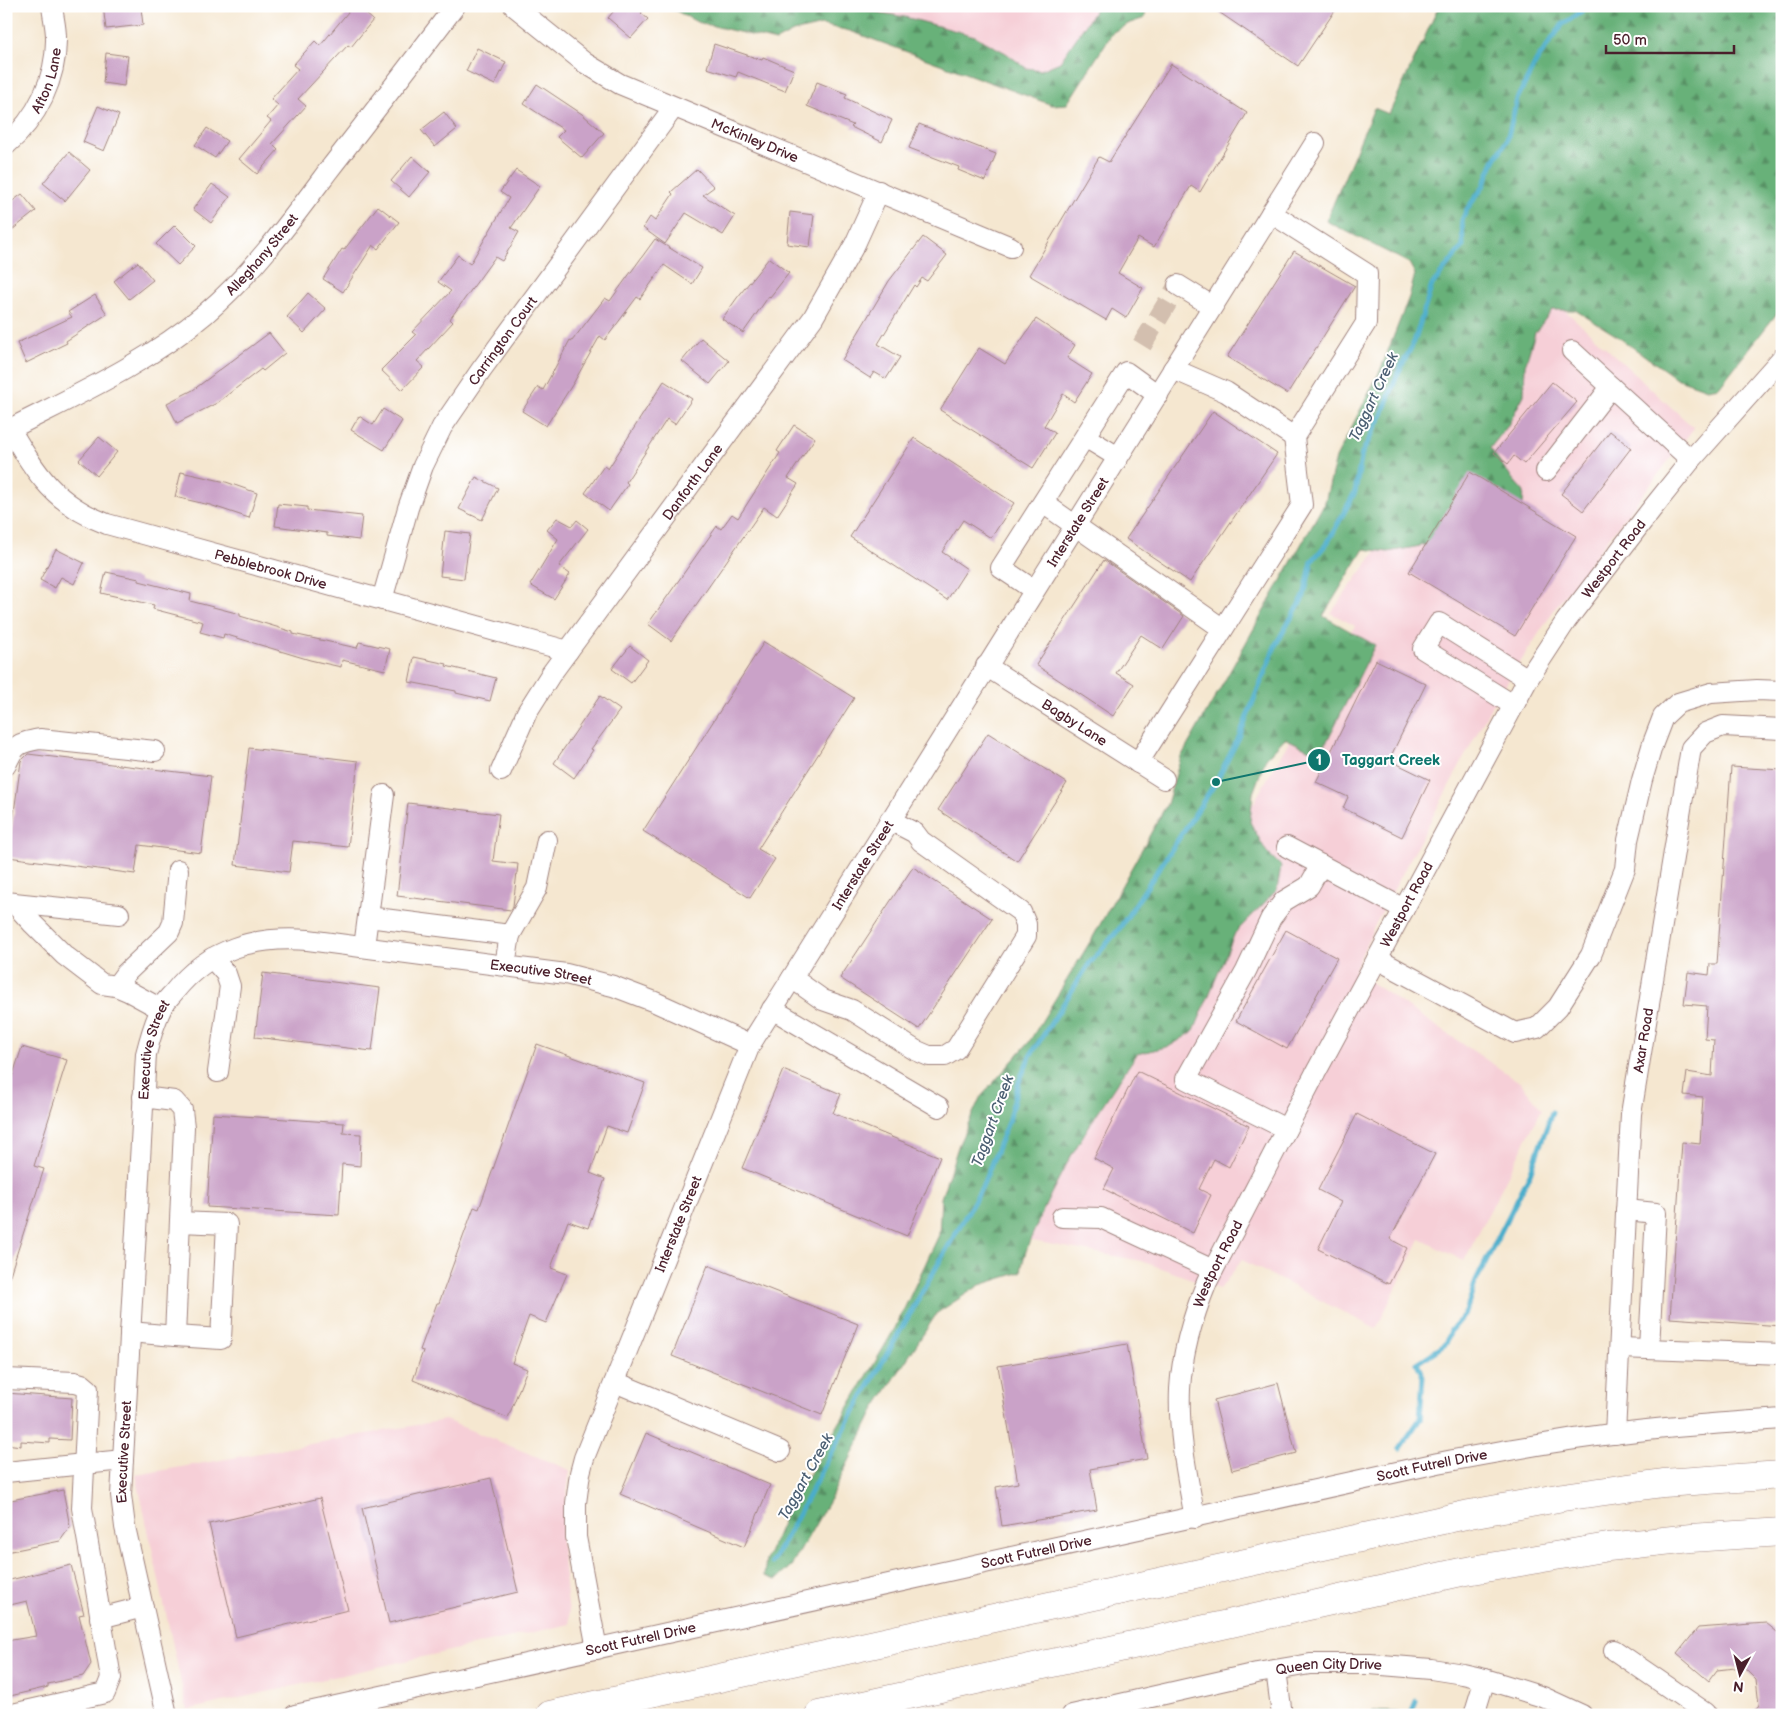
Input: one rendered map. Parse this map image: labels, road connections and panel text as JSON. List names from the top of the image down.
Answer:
{
  "streets": {
    "street": [
      "Afton Lane",
      "McKinley Drive",
      "Alleghany Street",
      "Carrington Court",
      "Danforth Lane",
      "Interstate Street",
      "Westport Road",
      "Pebblebrook Drive",
      "Bagby Lane",
      "Executive Street",
      "Axar Road",
      "Scott Futrell Drive",
      "Queen City Drive"
    ]
  },
  "crossings": [
    ["McKinley Drive", "Carrington Court"],
    ["McKinley Drive", "Danforth Lane"],
    ["Alleghany Street", "Pebblebrook Drive"],
    ["Carrington Court", "Pebblebrook Drive"],
    ["Danforth Lane", "Pebblebrook Drive"],
    ["Interstate Street", "Bagby Lane"],
    ["Interstate Street", "Executive Street"],
    ["Interstate Street", "Scott Futrell Drive"],
    ["Westport Road", "Scott Futrell Drive"],
    ["Axar Road", "Scott Futrell Drive"]
  ],
  "water": ["Taggart Creek"],
  "places": ["Taggart Creek"],
  "scale_bar": "50 m",
  "north": "bottom"
}
